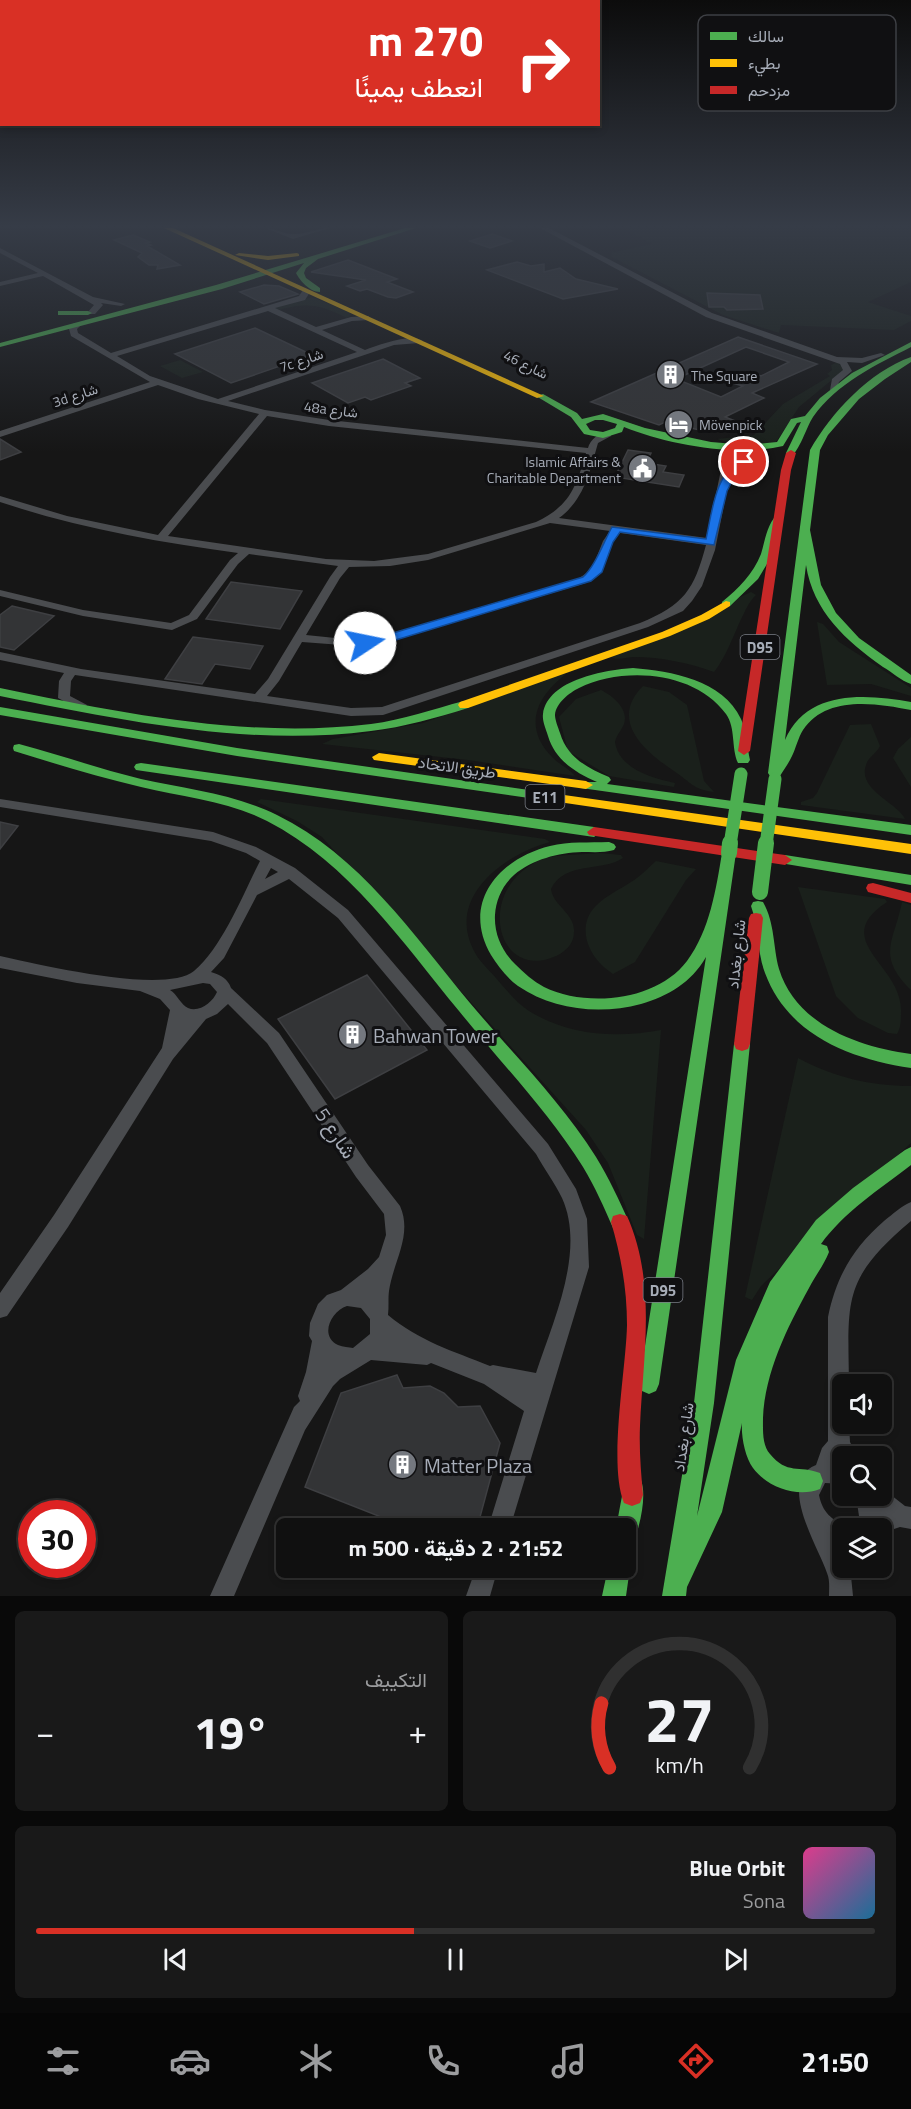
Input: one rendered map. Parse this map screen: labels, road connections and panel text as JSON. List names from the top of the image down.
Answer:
{
  "streets": {
    "main road": [
      "شارع 46",
      "D95",
      "طريق الاتحاد",
      "E11",
      "شارع بغداد"
    ],
    "street": [
      "7c شارع",
      "3d شارع",
      "48a شارع",
      "شارع 5"
    ]
  },
  "crossings": [
    ["7c شارع", "شارع 46"],
    ["7c شارع", "48a شارع"],
    ["شارع 46", "48a شارع"],
    ["3d شارع", "48a شارع"],
    ["E11", "شارع بغداد"]
  ],
  "places": {
    "building": ["The Square", "Bahwan Tower", "Matter Plaza"],
    "hotel": ["Mövenpick"],
    "public building": ["Islamic Affairs & Charitable Department"]
  },
  "legend": ["سالك", "بطيء", "مزدحم"],
  "page": {
    "turn": ["270 m", "انعطف يمينًا"],
    "limit": "30",
    "trip": "21:52 · 2 دقيقة · 500 m",
    "tile": "التكييف",
    "heat": ["−", "19°", "+"],
    "song": ["Blue Orbit", "Sona"],
    "tabs": "21:50",
    "gauge": ["27", "km/h"]
  }
}
